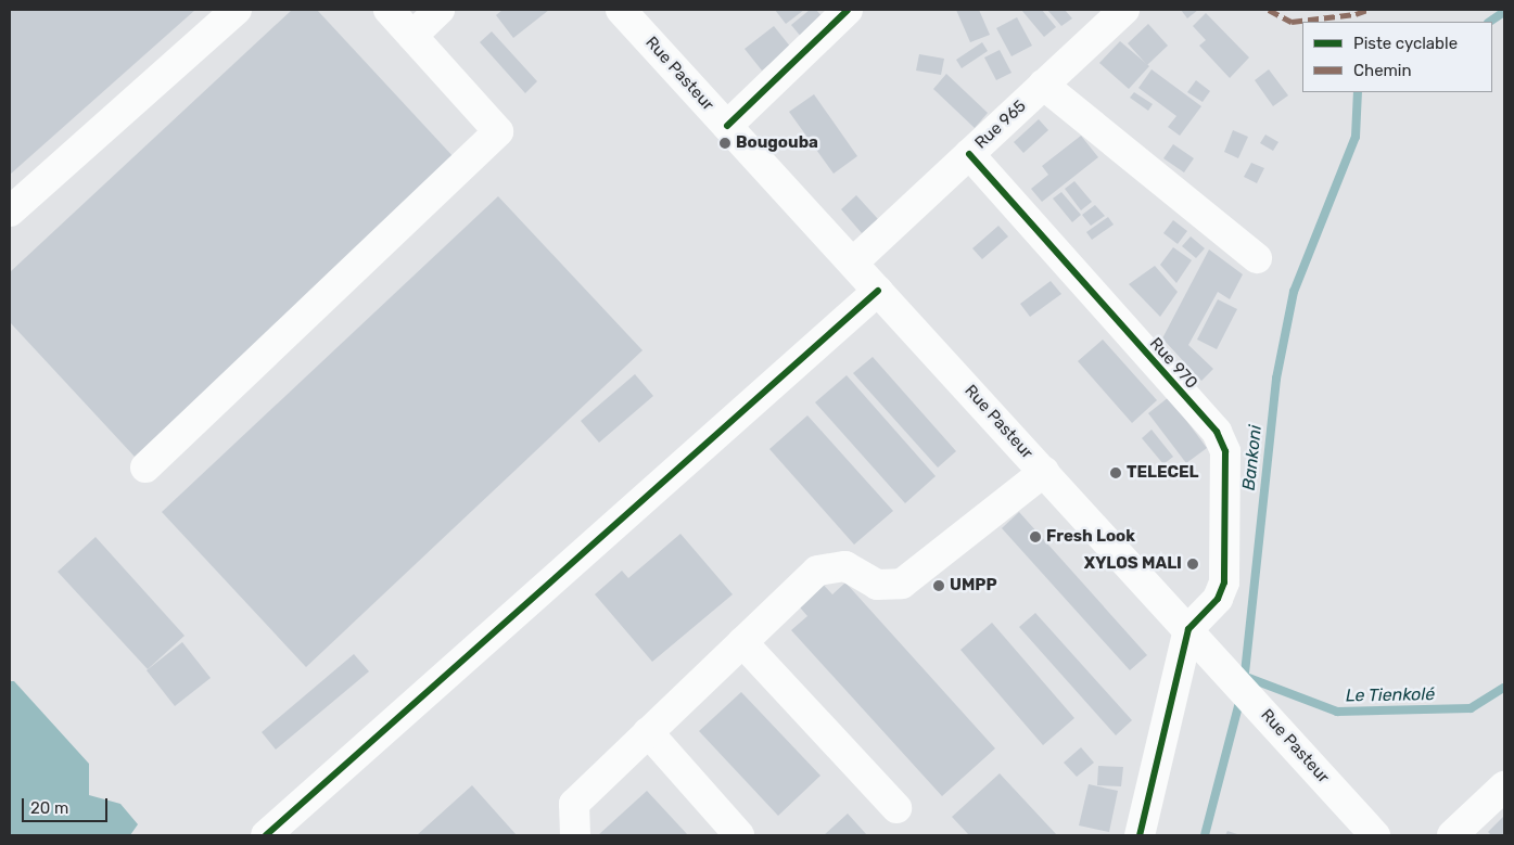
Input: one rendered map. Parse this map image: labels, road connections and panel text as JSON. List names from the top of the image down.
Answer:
{
  "streets": {
    "street": ["Rue Pasteur", "Rue 965", "Rue 970"]
  },
  "crossings": [
    ["Rue Pasteur", "Rue 965"],
    ["Rue Pasteur", "Rue 970"],
    ["Rue 965", "Rue 970"]
  ],
  "water": ["Bankoni", "Le Tienkolé"],
  "places": [
    "Bougouba",
    "TELECEL",
    "Fresh Look",
    "XYLOS MALI",
    "UMPP"
  ],
  "legend": ["Piste cyclable", "Chemin"],
  "scale_bar": "20 m"
}
